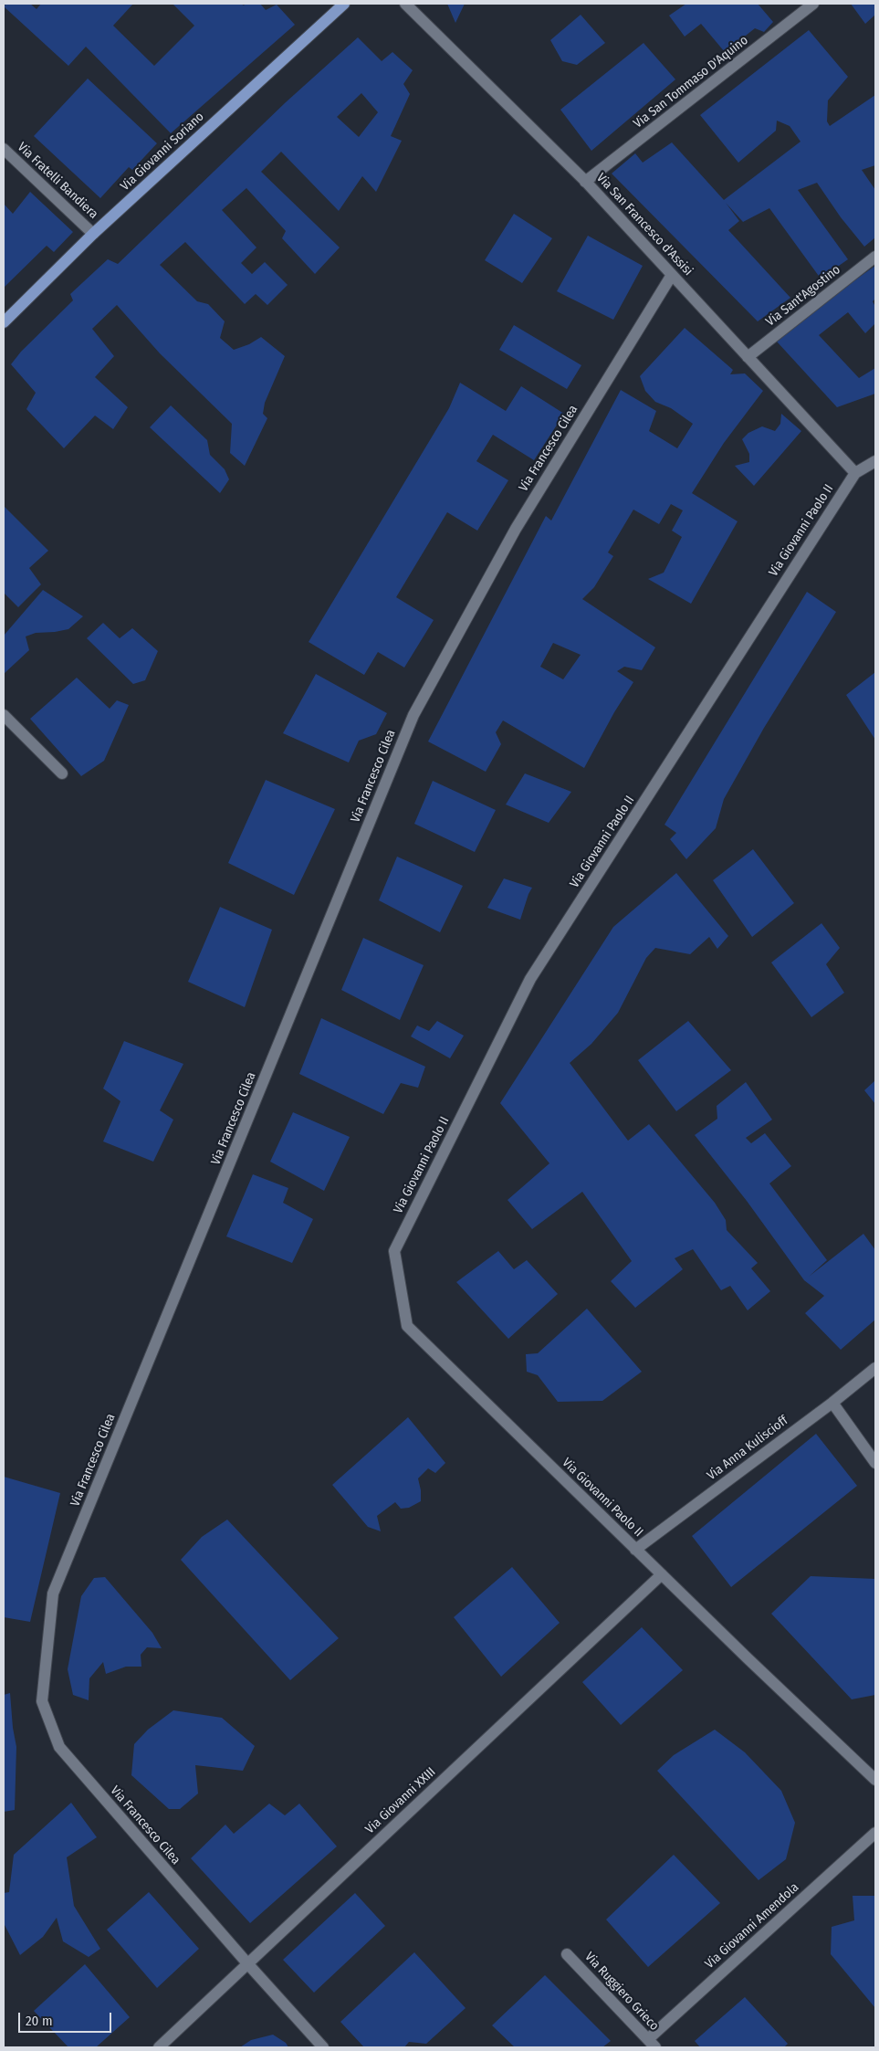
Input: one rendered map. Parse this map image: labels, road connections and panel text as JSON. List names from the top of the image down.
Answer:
{
  "streets": {
    "main road": ["Via Giovanni Soriano"],
    "street": [
      "Via San Tommaso D'Aquino",
      "Via Fratelli Bandiera",
      "Via San Francesco d'Assisi",
      "Via Sant'Agostino",
      "Via Francesco Cilea",
      "Via Giovanni Paolo II",
      "Via Anna Kuliscioff",
      "Via Giovanni XXIII",
      "Via Giovanni Amendola",
      "Via Ruggiero Grieco"
    ]
  },
  "crossings": [
    ["Via San Tommaso D'Aquino", "Via San Francesco d'Assisi"],
    ["Via Giovanni Soriano", "Via Fratelli Bandiera"],
    ["Via San Francesco d'Assisi", "Via Sant'Agostino"],
    ["Via San Francesco d'Assisi", "Via Francesco Cilea"],
    ["Via San Francesco d'Assisi", "Via Giovanni Paolo II"],
    ["Via Francesco Cilea", "Via Giovanni XXIII"],
    ["Via Giovanni Paolo II", "Via Anna Kuliscioff"],
    ["Via Giovanni Paolo II", "Via Giovanni XXIII"],
    ["Via Giovanni Amendola", "Via Ruggiero Grieco"]
  ],
  "scale_bar": "20 m"
}
